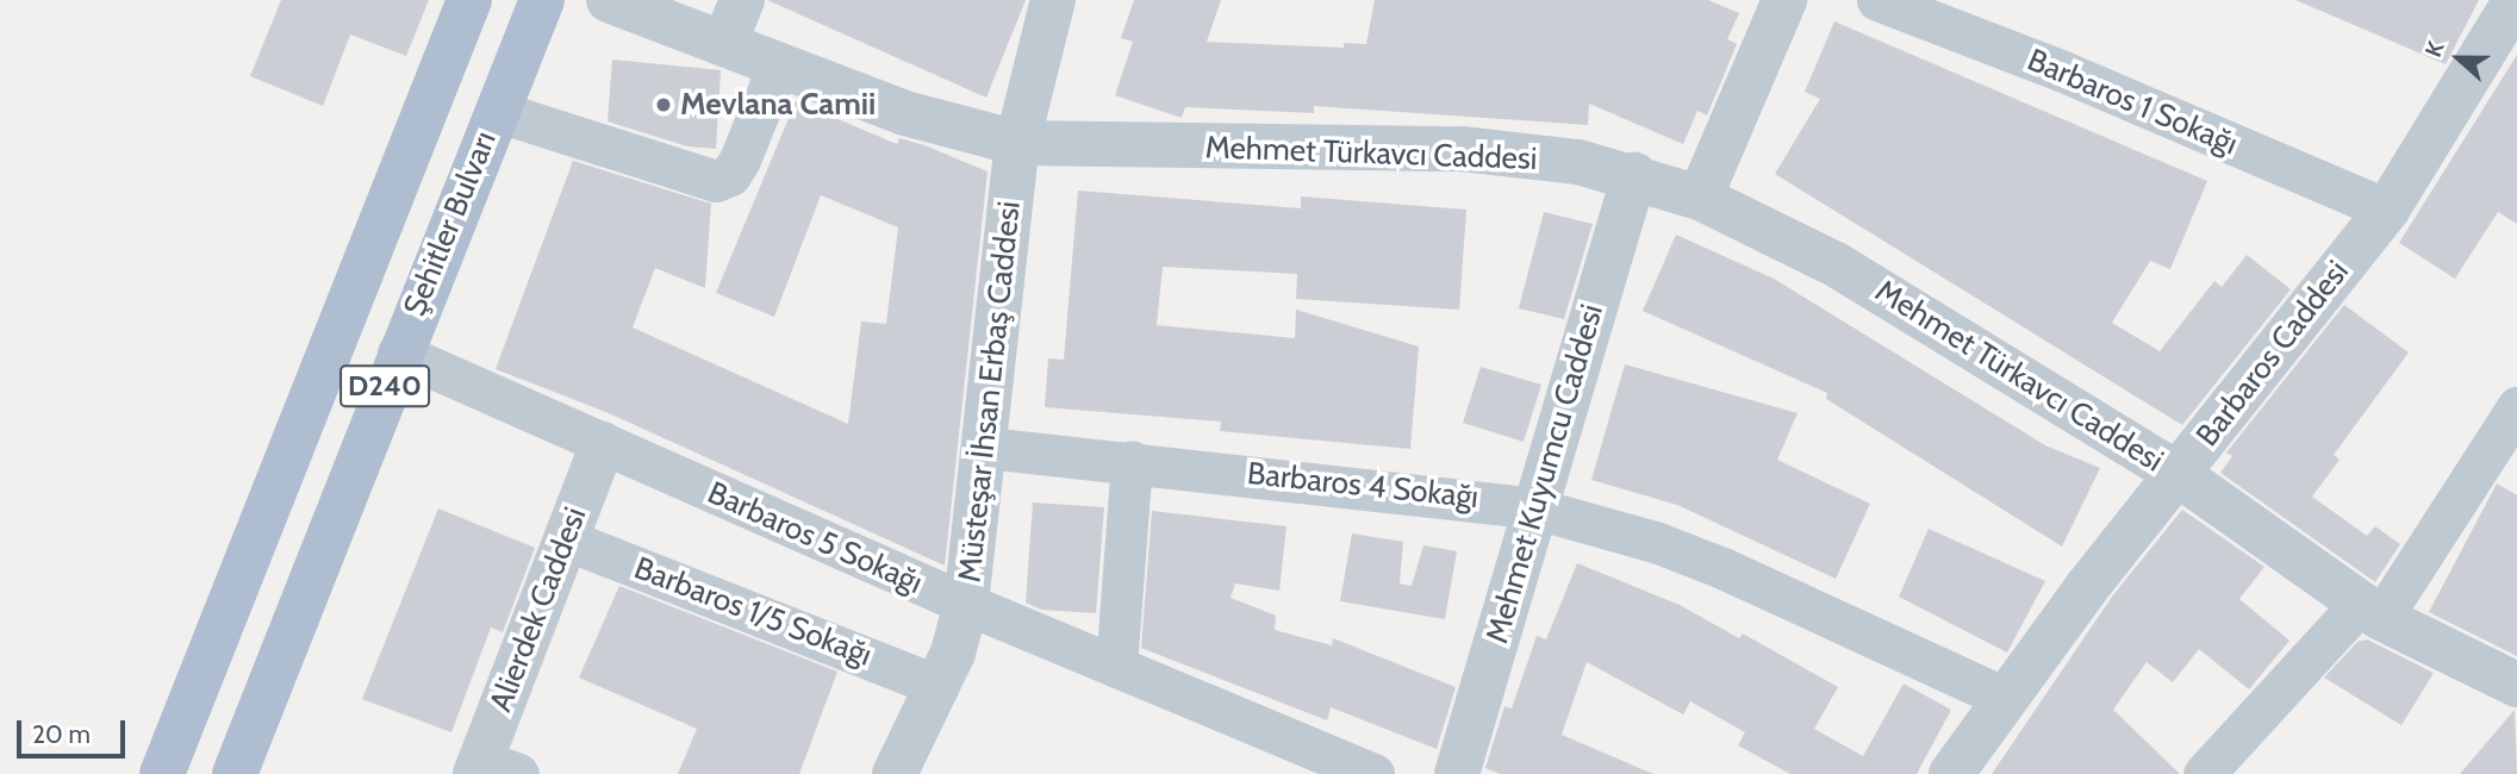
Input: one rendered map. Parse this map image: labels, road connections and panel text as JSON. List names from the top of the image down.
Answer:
{
  "streets": {
    "main road": ["Şehitler Bulvarı", "D240"],
    "street": [
      "Barbaros 1 Sokağı",
      "Mehmet Türkavcı Caddesi",
      "Barbaros Caddesi",
      "Müsteşar İhsan Erbaş Caddesi",
      "Mehmet Kuyumcu Caddesi",
      "Barbaros 4 Sokağı",
      "Barbaros 5 Sokağı",
      "Alierdek Caddesi",
      "Barbaros 1/5 Sokağı"
    ]
  },
  "crossings": [
    ["Barbaros 1 Sokağı", "Barbaros Caddesi"],
    ["Mehmet Türkavcı Caddesi", "Barbaros Caddesi"],
    ["Mehmet Türkavcı Caddesi", "Müsteşar İhsan Erbaş Caddesi"],
    ["Mehmet Türkavcı Caddesi", "Mehmet Kuyumcu Caddesi"],
    ["Şehitler Bulvarı", "Barbaros 5 Sokağı"],
    ["Barbaros Caddesi", "Barbaros 4 Sokağı"],
    ["Müsteşar İhsan Erbaş Caddesi", "Barbaros 4 Sokağı"],
    ["Müsteşar İhsan Erbaş Caddesi", "Barbaros 5 Sokağı"],
    ["Müsteşar İhsan Erbaş Caddesi", "Barbaros 1/5 Sokağı"],
    ["Mehmet Kuyumcu Caddesi", "Barbaros 4 Sokağı"],
    ["Barbaros 5 Sokağı", "Alierdek Caddesi"],
    ["Alierdek Caddesi", "Barbaros 1/5 Sokağı"]
  ],
  "places": ["Mevlana Camii"],
  "scale_bar": "20 m",
  "north": "left"
}
